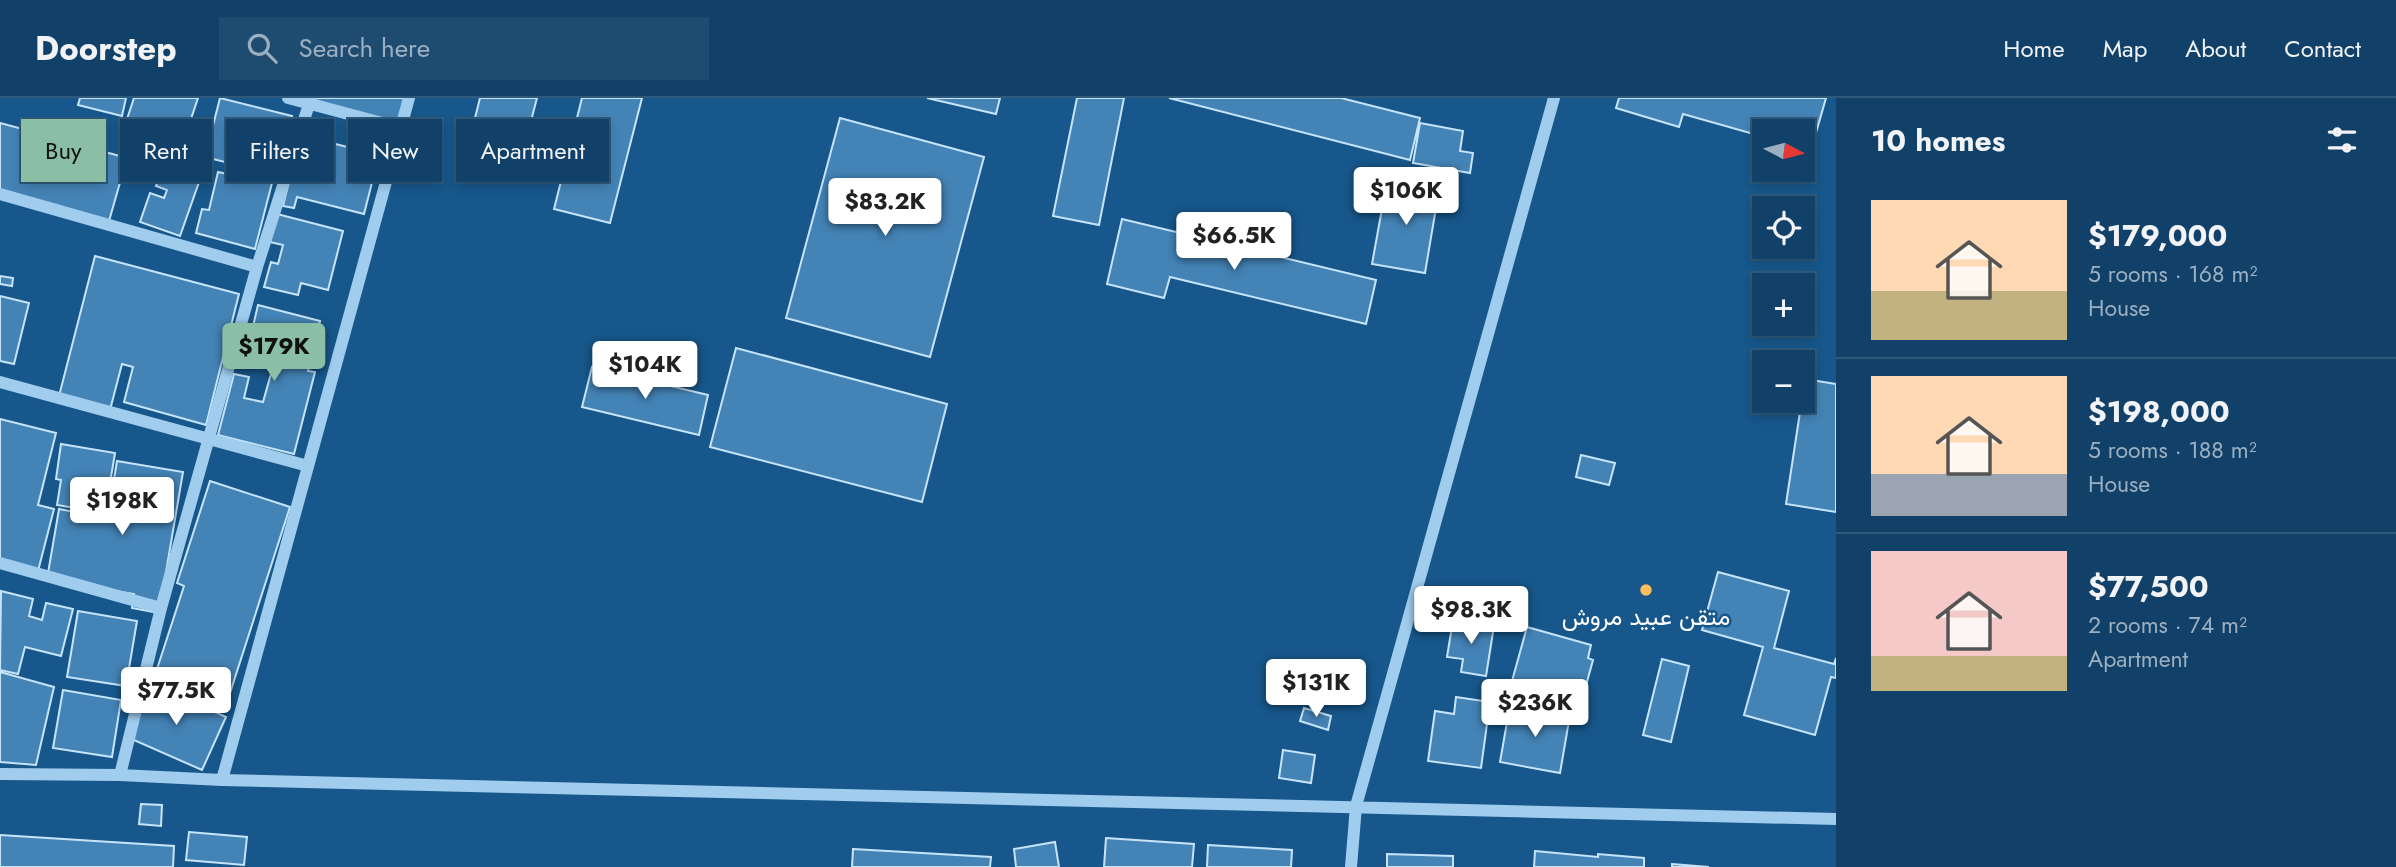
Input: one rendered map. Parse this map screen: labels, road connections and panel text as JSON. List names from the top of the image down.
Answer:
{
  "places": ["متقن عبيد مروش"],
  "north": "right",
  "page": {
    "header": "Doorstep",
    "search": "Search here",
    "nav": [
      "Home",
      "Map",
      "About",
      "Contact"
    ],
    "heading": "10 homes",
    "map_buttons": ["+", "−"],
    "chip": [
      "Buy",
      "Rent",
      "Filters",
      "New",
      "Apartment"
    ],
    "price": [
      "$106K",
      "$83.2K",
      "$66.5K",
      "$179K",
      "$104K",
      "$198K",
      "$98.3K",
      "$131K",
      "$77.5K",
      "$236K"
    ],
    "list": [
      {
        "name": "$179,000",
        "note": "5 rooms · 168 m² · House"
      },
      {
        "name": "$198,000",
        "note": "5 rooms · 188 m² · House"
      },
      {
        "name": "$77,500",
        "note": "2 rooms · 74 m² · Apartment"
      }
    ]
  }
}
